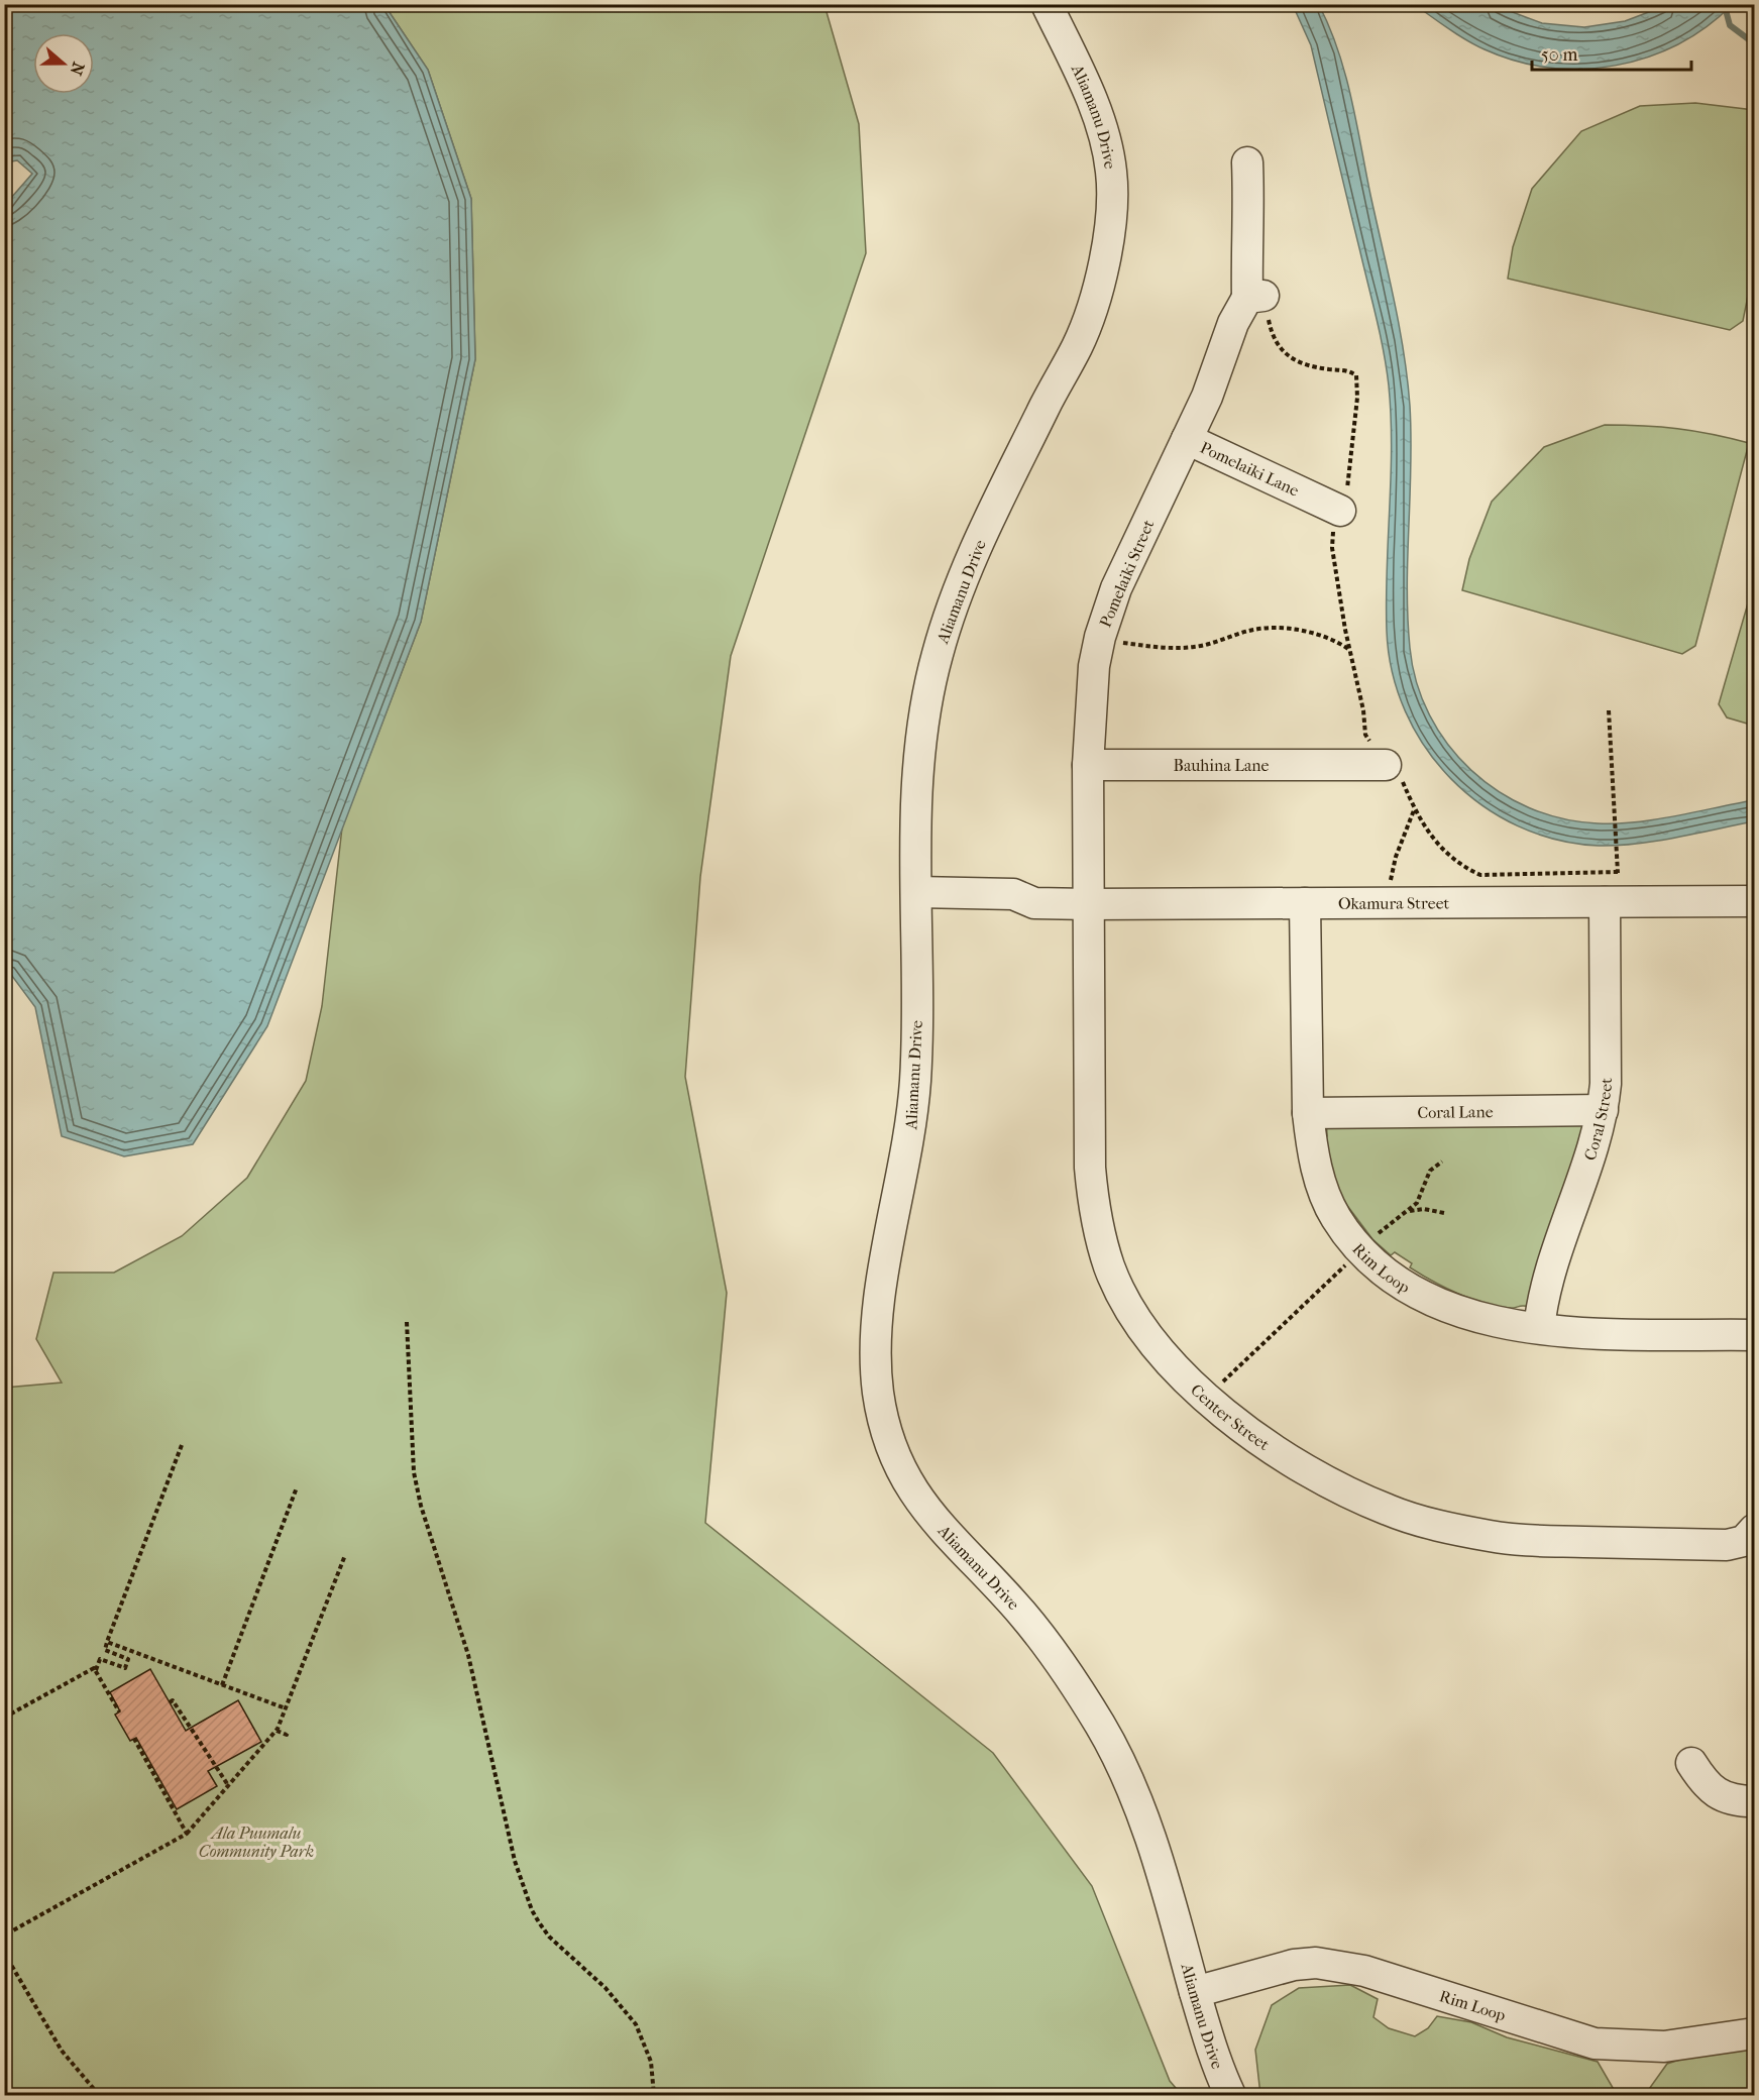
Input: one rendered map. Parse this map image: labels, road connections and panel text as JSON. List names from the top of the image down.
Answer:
{
  "streets": {
    "street": [
      "Aliamanu Drive",
      "Pomelaiki Lane",
      "Pomelaiki Street",
      "Bauhina Lane",
      "Okamura Street",
      "Coral Lane",
      "Coral Street",
      "Rim Loop",
      "Center Street"
    ]
  },
  "crossings": [
    ["Aliamanu Drive", "Okamura Street"],
    ["Aliamanu Drive", "Rim Loop"],
    ["Pomelaiki Lane", "Pomelaiki Street"],
    ["Pomelaiki Street", "Bauhina Lane"],
    ["Pomelaiki Street", "Okamura Street"],
    ["Pomelaiki Street", "Center Street"],
    ["Okamura Street", "Coral Street"],
    ["Okamura Street", "Rim Loop"],
    ["Okamura Street", "Center Street"],
    ["Coral Lane", "Coral Street"],
    ["Coral Lane", "Rim Loop"],
    ["Coral Street", "Rim Loop"]
  ],
  "parks": ["Ala Puumalu Community Park"],
  "scale_bar": "50 m",
  "north": "right"
}
